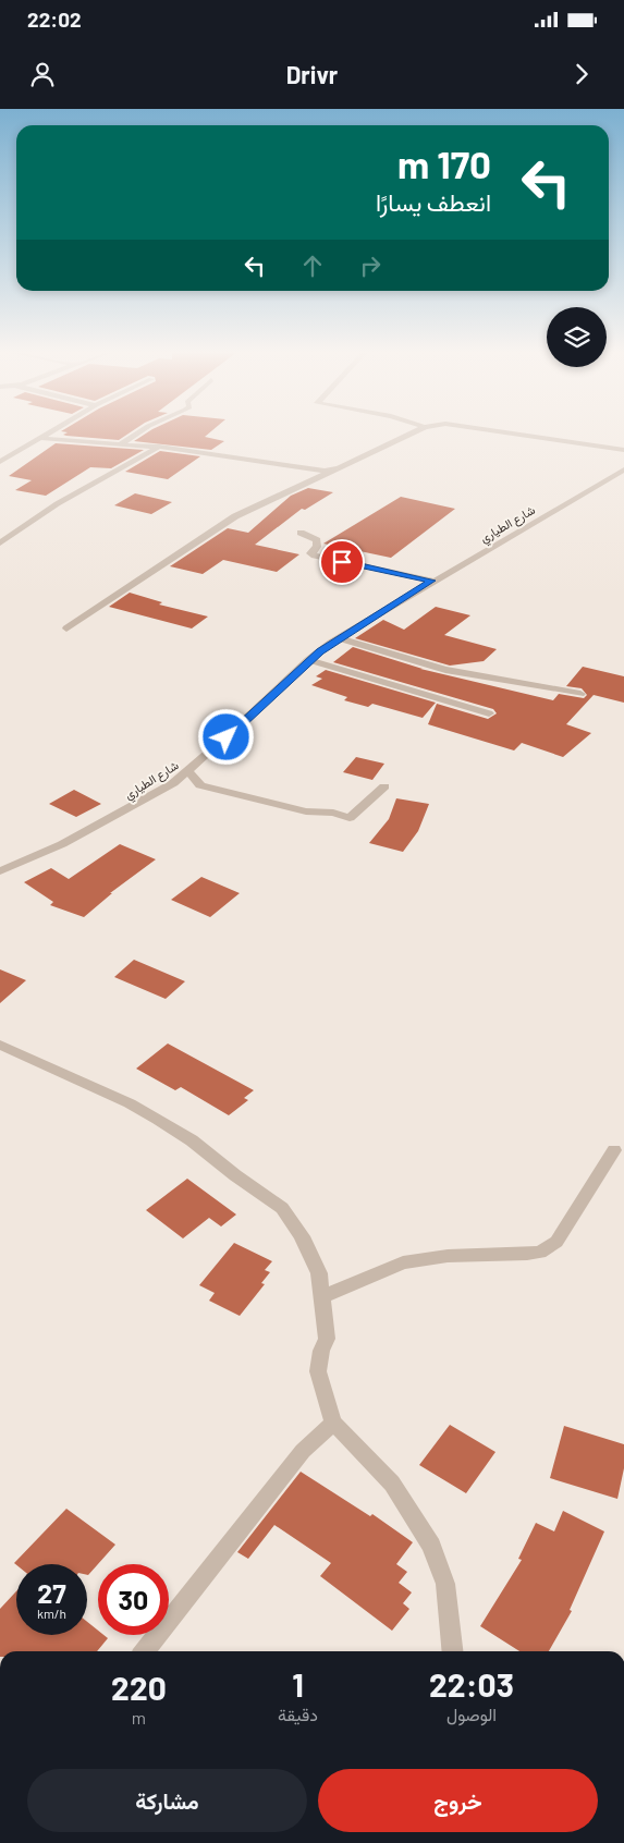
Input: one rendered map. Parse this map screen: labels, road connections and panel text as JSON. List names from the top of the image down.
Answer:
{
  "streets": {
    "street": ["شارع الطياري"]
  },
  "page": {
    "status": "22:02",
    "header": "Drivr",
    "turn": ["170 m", "انعطف يسارًا"],
    "speed": "27 km/h",
    "limit": "30",
    "eta": [
      "22:03",
      "الوصول",
      "1",
      "دقيقة",
      "220",
      "m"
    ],
    "buttons": ["خروج", "مشاركة"]
  }
}
